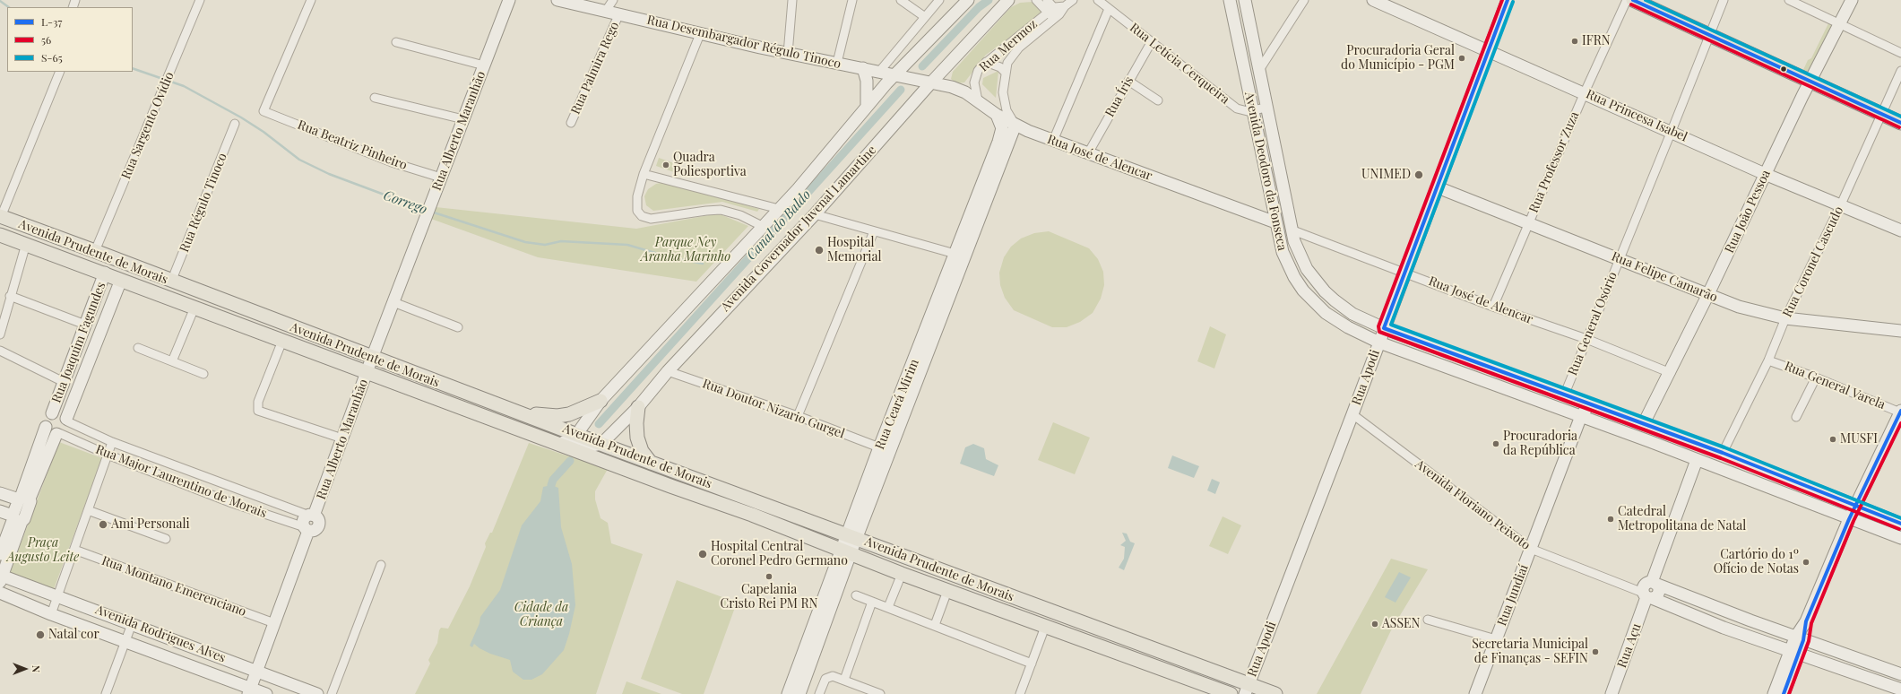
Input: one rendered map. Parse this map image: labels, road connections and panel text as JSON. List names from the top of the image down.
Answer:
{
  "streets": {
    "main road": [
      "Rua Desembargador Régulo Tinoco",
      "Rua Princesa Isabel",
      "Rua Alberto Maranhão",
      "Rua José de Alencar",
      "Avenida Deodoro da Fonseca",
      "Rua João Pessoa",
      "Avenida Governador Juvenal Lamartine",
      "Avenida Prudente de Morais",
      "Rua Felipe Camarão",
      "Rua Joaquim Fagundes",
      "Rua Apodi",
      "Rua Ceará Mirim",
      "Avenida Floriano Peixoto",
      "Rua Jundiaí",
      "Avenida Rodrigues Alves",
      "Rua Açu"
    ],
    "street": [
      "Rua Mermoz",
      "Rua Letícia Cerqueira",
      "Rua Palmira Rego",
      "Rua Íris",
      "Rua Sargento Ovídio",
      "Rua Beatriz Pinheiro",
      "Rua Professor Zuza",
      "Rua Régulo Tinoco",
      "Rua Coronel Cascudo",
      "Rua General Osório",
      "Rua General Varela",
      "Rua Doutor Nizario Gurgel",
      "Rua Major Laurentino de Morais",
      "Rua Montano Emerenciano"
    ]
  },
  "crossings": [
    ["Rua Desembargador Régulo Tinoco", "Rua Palmira Rego"],
    ["Rua Desembargador Régulo Tinoco", "Rua José de Alencar"],
    ["Rua Desembargador Régulo Tinoco", "Avenida Governador Juvenal Lamartine"],
    ["Rua Mermoz", "Rua José de Alencar"],
    ["Rua Mermoz", "Rua Ceará Mirim"],
    ["Rua Letícia Cerqueira", "Rua Íris"],
    ["Rua Letícia Cerqueira", "Avenida Deodoro da Fonseca"],
    ["Rua Íris", "Rua José de Alencar"],
    ["Rua Princesa Isabel", "Rua Professor Zuza"],
    ["Rua Princesa Isabel", "Rua João Pessoa"],
    ["Rua Princesa Isabel", "Rua Coronel Cascudo"],
    ["Rua Princesa Isabel", "Rua General Osório"],
    ["Rua Princesa Isabel", "Rua Apodi"],
    ["Rua Sargento Ovídio", "Avenida Prudente de Morais"],
    ["Rua Alberto Maranhão", "Rua Beatriz Pinheiro"],
    ["Rua Alberto Maranhão", "Avenida Prudente de Morais"],
    ["Rua Alberto Maranhão", "Rua Major Laurentino de Morais"],
    ["Rua Alberto Maranhão", "Rua Montano Emerenciano"],
    ["Rua Alberto Maranhão", "Avenida Rodrigues Alves"],
    ["Rua José de Alencar", "Rua Professor Zuza"],
    ["Rua José de Alencar", "Avenida Deodoro da Fonseca"],
    ["Rua José de Alencar", "Rua João Pessoa"],
    ["Rua José de Alencar", "Avenida Governador Juvenal Lamartine"],
    ["Rua José de Alencar", "Rua General Osório"],
    ["Rua José de Alencar", "Rua Apodi"],
    ["Rua José de Alencar", "Rua Ceará Mirim"],
    ["Rua Professor Zuza", "Rua Felipe Camarão"],
    ["Avenida Deodoro da Fonseca", "Rua João Pessoa"],
    ["Avenida Deodoro da Fonseca", "Rua Coronel Cascudo"],
    ["Avenida Deodoro da Fonseca", "Rua General Osório"],
    ["Avenida Deodoro da Fonseca", "Rua Apodi"],
    ["Avenida Deodoro da Fonseca", "Rua Jundiaí"],
    ["Rua Régulo Tinoco", "Avenida Prudente de Morais"],
    ["Rua João Pessoa", "Rua Felipe Camarão"],
    ["Avenida Governador Juvenal Lamartine", "Avenida Prudente de Morais"],
    ["Avenida Governador Juvenal Lamartine", "Rua Doutor Nizario Gurgel"],
    ["Avenida Prudente de Morais", "Rua Joaquim Fagundes"],
    ["Avenida Prudente de Morais", "Rua Apodi"],
    ["Avenida Prudente de Morais", "Rua Ceará Mirim"],
    ["Rua Coronel Cascudo", "Rua Felipe Camarão"],
    ["Rua Coronel Cascudo", "Rua General Varela"],
    ["Rua Felipe Camarão", "Rua General Osório"],
    ["Rua Felipe Camarão", "Rua Apodi"],
    ["Rua Joaquim Fagundes", "Rua Major Laurentino de Morais"],
    ["Rua Joaquim Fagundes", "Avenida Rodrigues Alves"],
    ["Rua Apodi", "Avenida Floriano Peixoto"],
    ["Rua Ceará Mirim", "Rua Doutor Nizario Gurgel"],
    ["Avenida Floriano Peixoto", "Rua Jundiaí"],
    ["Avenida Floriano Peixoto", "Rua Açu"]
  ],
  "water": ["Corrego", "Canal do Baldo"],
  "parks": ["Parque Ney Aranha Marinho", "Praça Augusto Leite", "Cidade da Criança"],
  "places": [
    "IFRN",
    "Procuradoria Geral do Município - PGM",
    "Quadra Poliesportiva",
    "UNIMED",
    "Hospital Memorial",
    "MUSFI",
    "Procuradoria da República",
    "Catedral Metropolitana de Natal",
    "Ami Personali",
    "Hospital Central Coronel Pedro Germano",
    "Cartório do 1º Ofício de Notas",
    "Capelania Cristo Rei PM RN",
    "ASSEN",
    "Natal cor",
    "Secretaria Municipal de Finanças - SEFIN"
  ],
  "lines": ["transit line L-37", "transit line 56", "transit line S-65"],
  "legend": ["L-37", "56", "S-65"],
  "north": "right"
}
